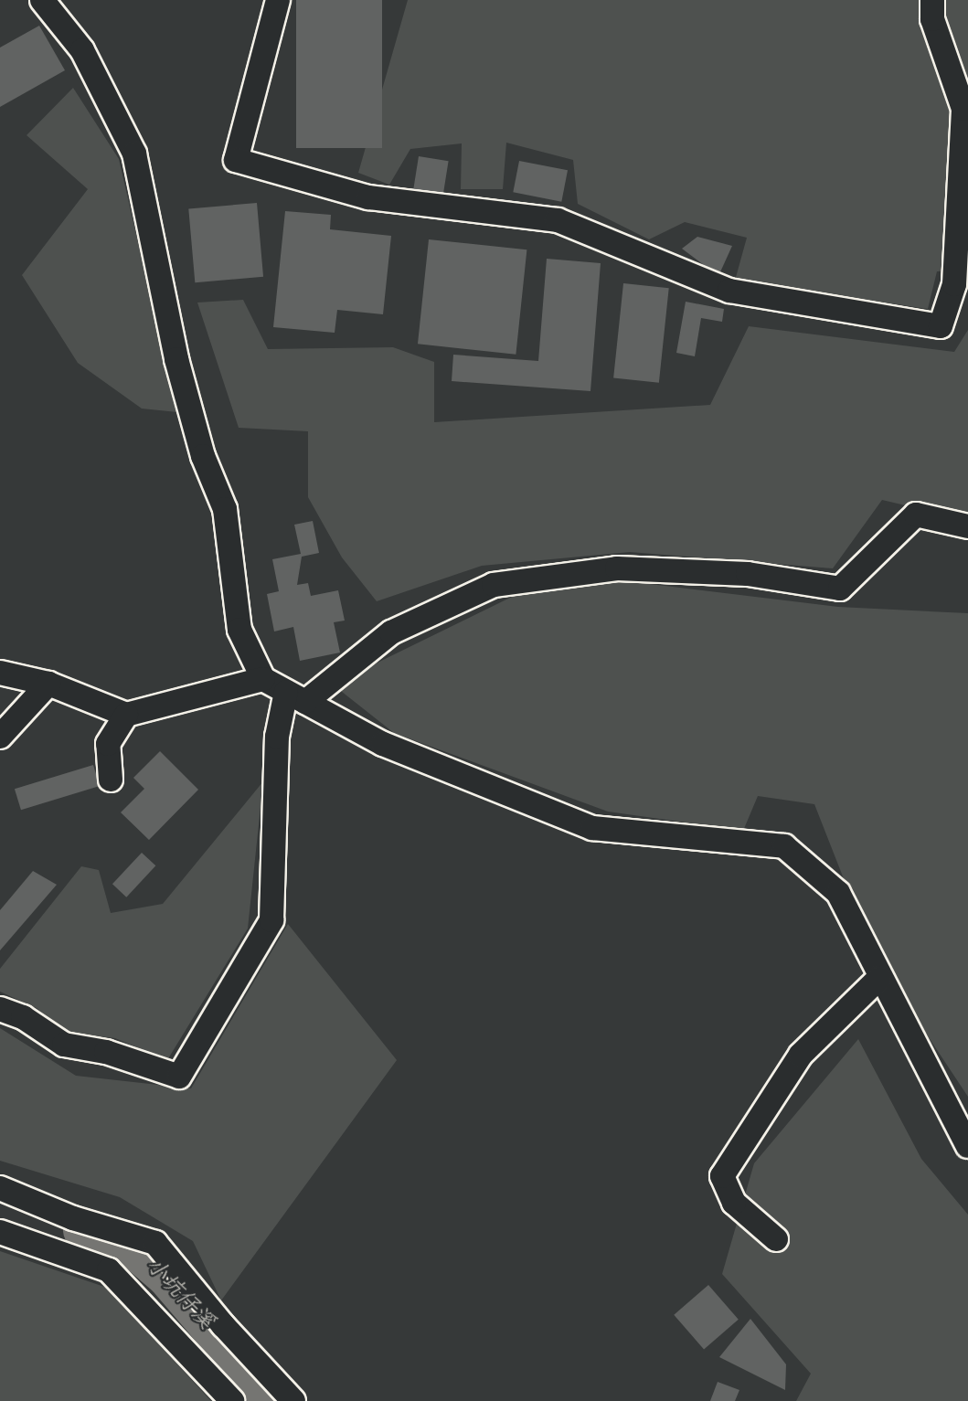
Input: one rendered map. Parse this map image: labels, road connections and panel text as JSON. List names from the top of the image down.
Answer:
{
  "water": ["小坑仔溪"]
}
